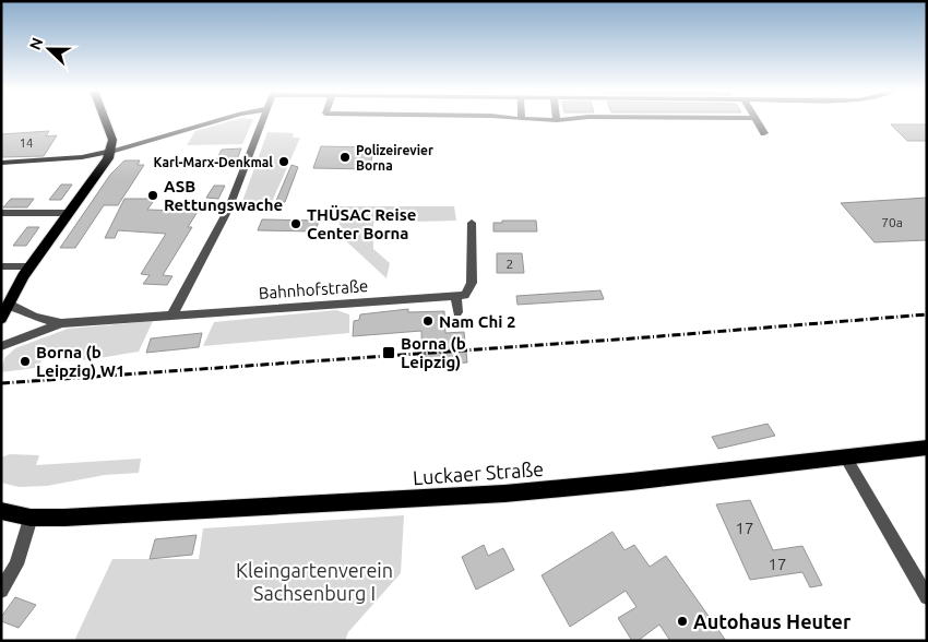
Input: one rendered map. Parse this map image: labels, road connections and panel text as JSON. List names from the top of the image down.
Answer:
{
  "streets": {
    "main road": ["Luckaer Straße"],
    "street": ["Bahnhofstraße"]
  },
  "parks": ["Kleingartenverein Sachsenburg I"],
  "places": {
    "other": [
      "Polizeirevier Borna",
      "Karl-Marx-Denkmal",
      "ASB Rettungswache",
      "THÜSAC Reise Center Borna",
      "Nam Chi 2",
      "Borna (b Leipzig) W1",
      "Autohaus Heuter"
    ],
    "transit": ["Borna (b Leipzig)"]
  },
  "house_numbers": [
    "14",
    "70a",
    "2",
    "17",
    "17"
  ],
  "north": "left"
}
